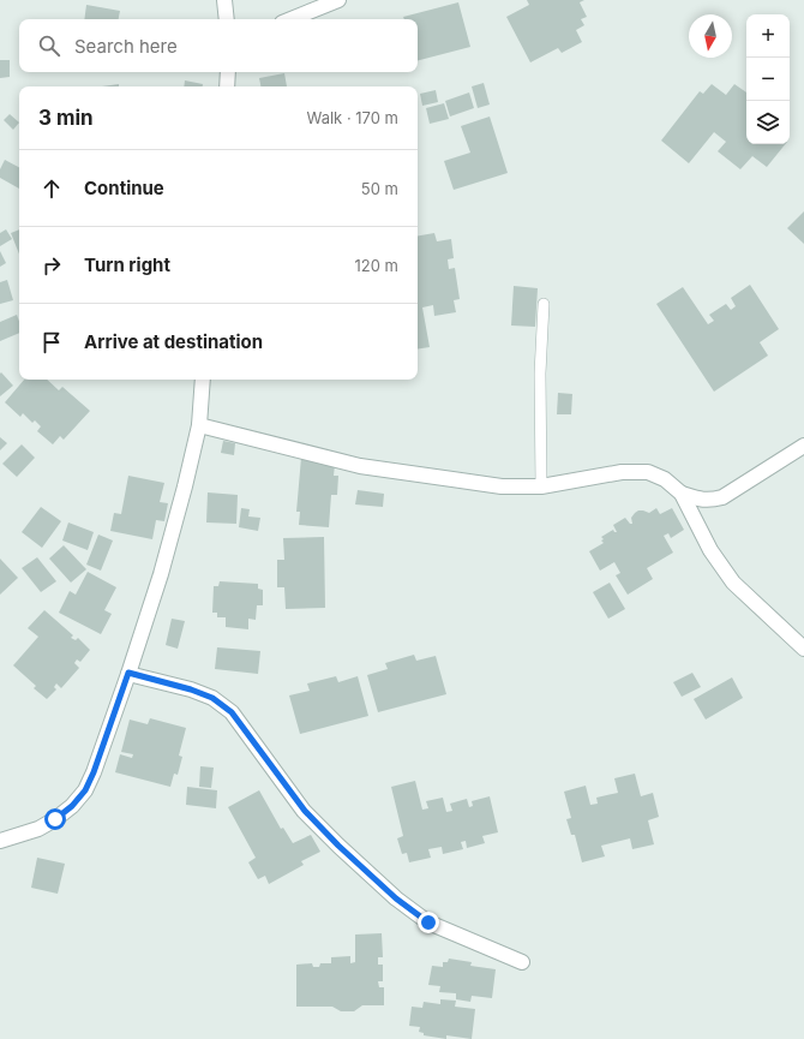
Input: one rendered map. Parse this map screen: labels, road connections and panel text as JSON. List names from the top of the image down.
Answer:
{
  "north": "bottom",
  "page": {
    "map_buttons": ["+", "−"],
    "search": "Search here",
    "heading": ["3 min", "Walk · 170 m"],
    "list": [
      ["Continue", "50 m"],
      ["Turn right", "120 m"],
      "Arrive at destination"
    ]
  }
}
